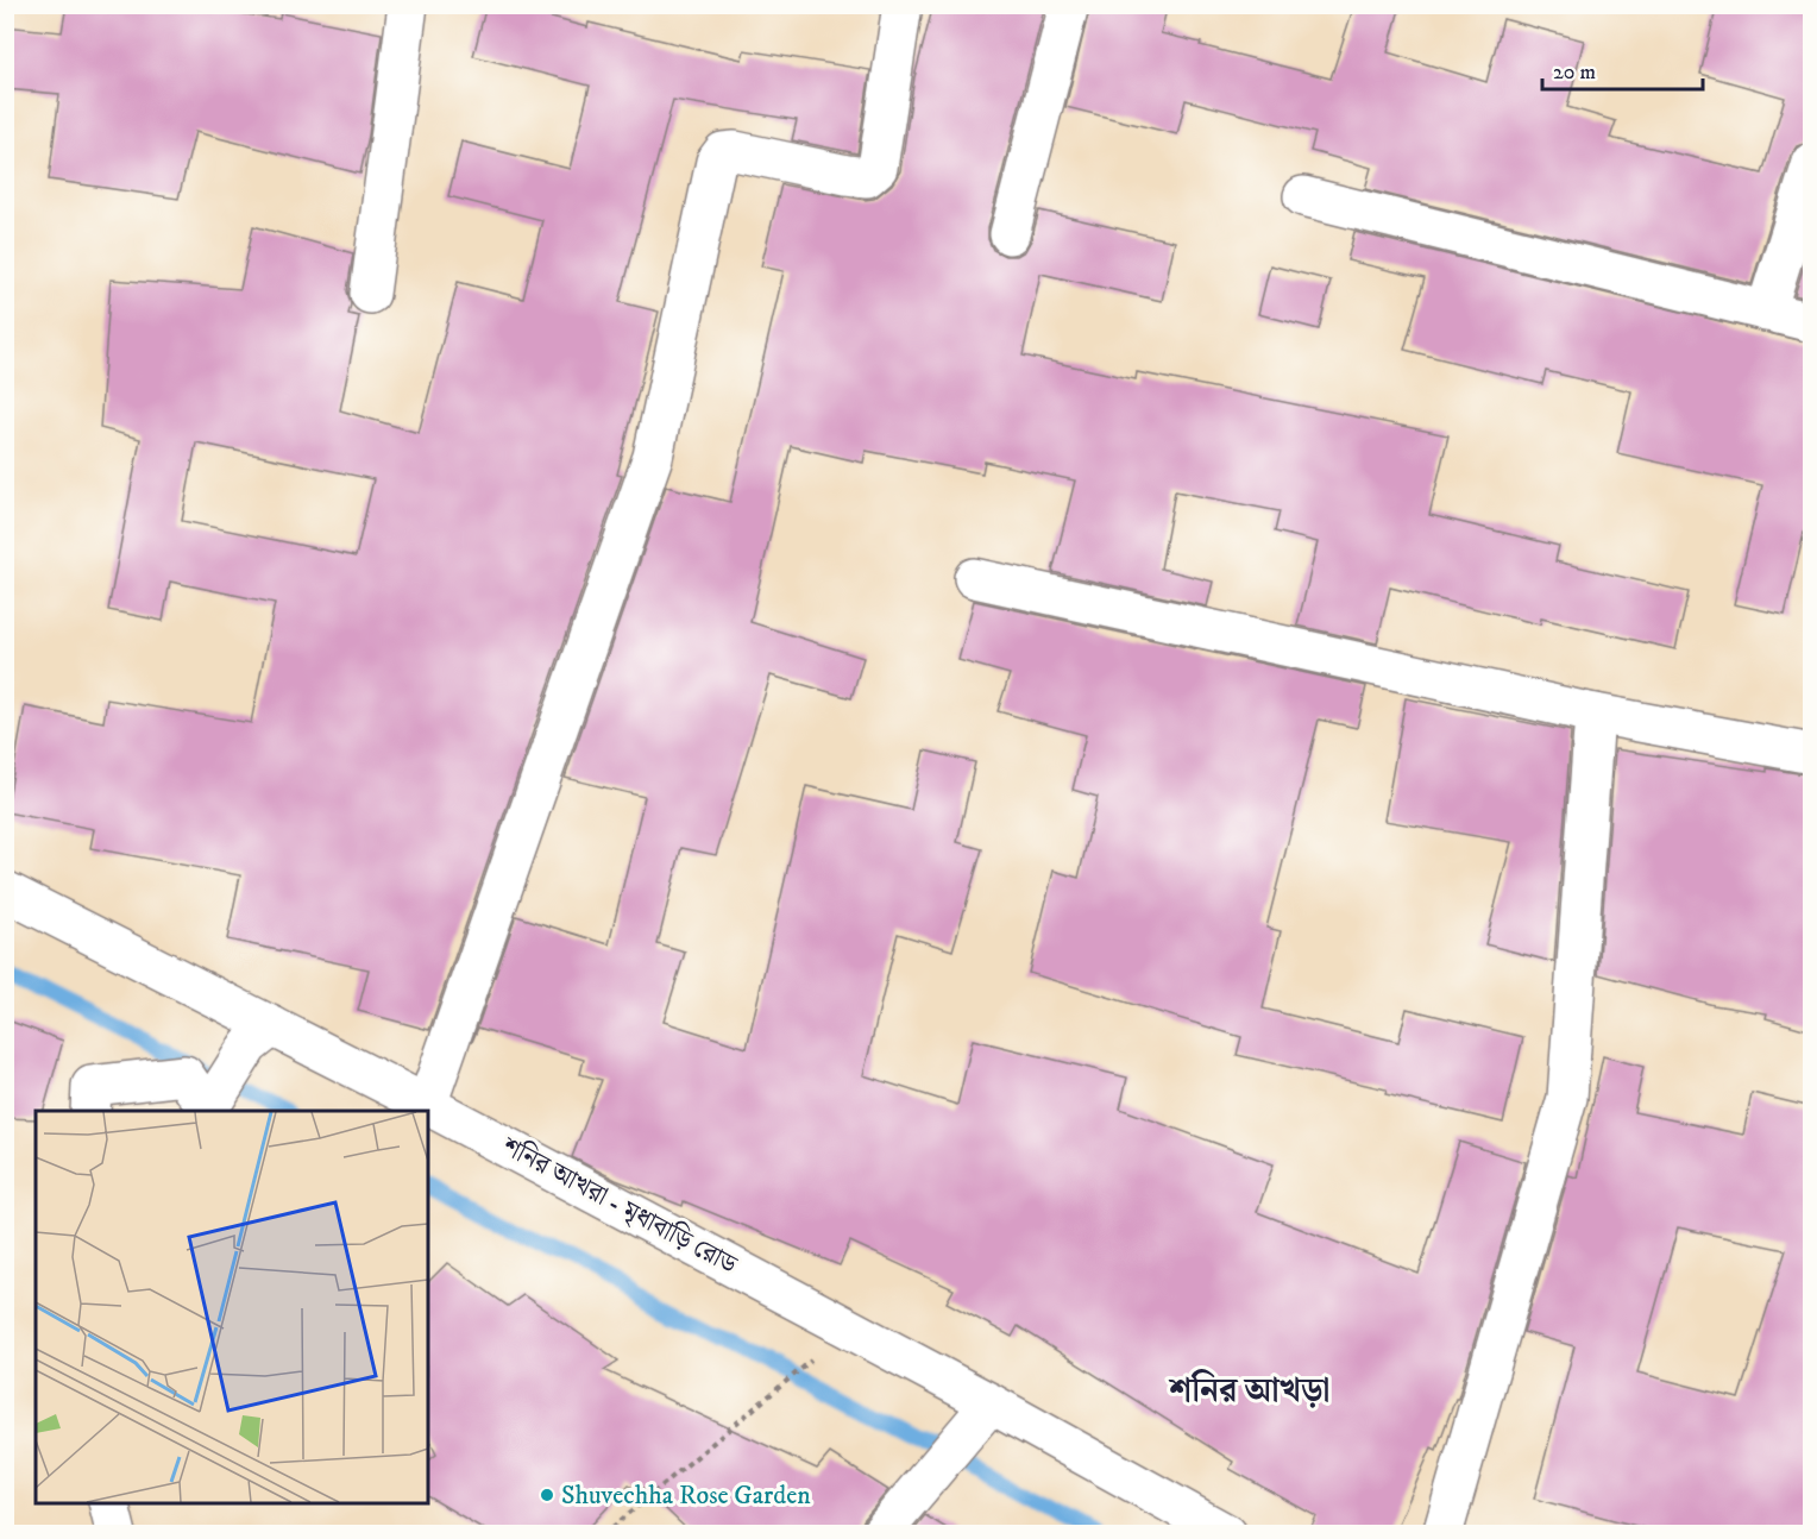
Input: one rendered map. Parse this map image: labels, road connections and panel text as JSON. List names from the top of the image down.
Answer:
{
  "streets": {
    "street": ["শনির আখরা - মৃধাবাড়ি রোড"]
  },
  "districts": ["শনির আখড়া"],
  "places": ["Shuvechha Rose Garden"],
  "scale_bar": "20 m"
}
